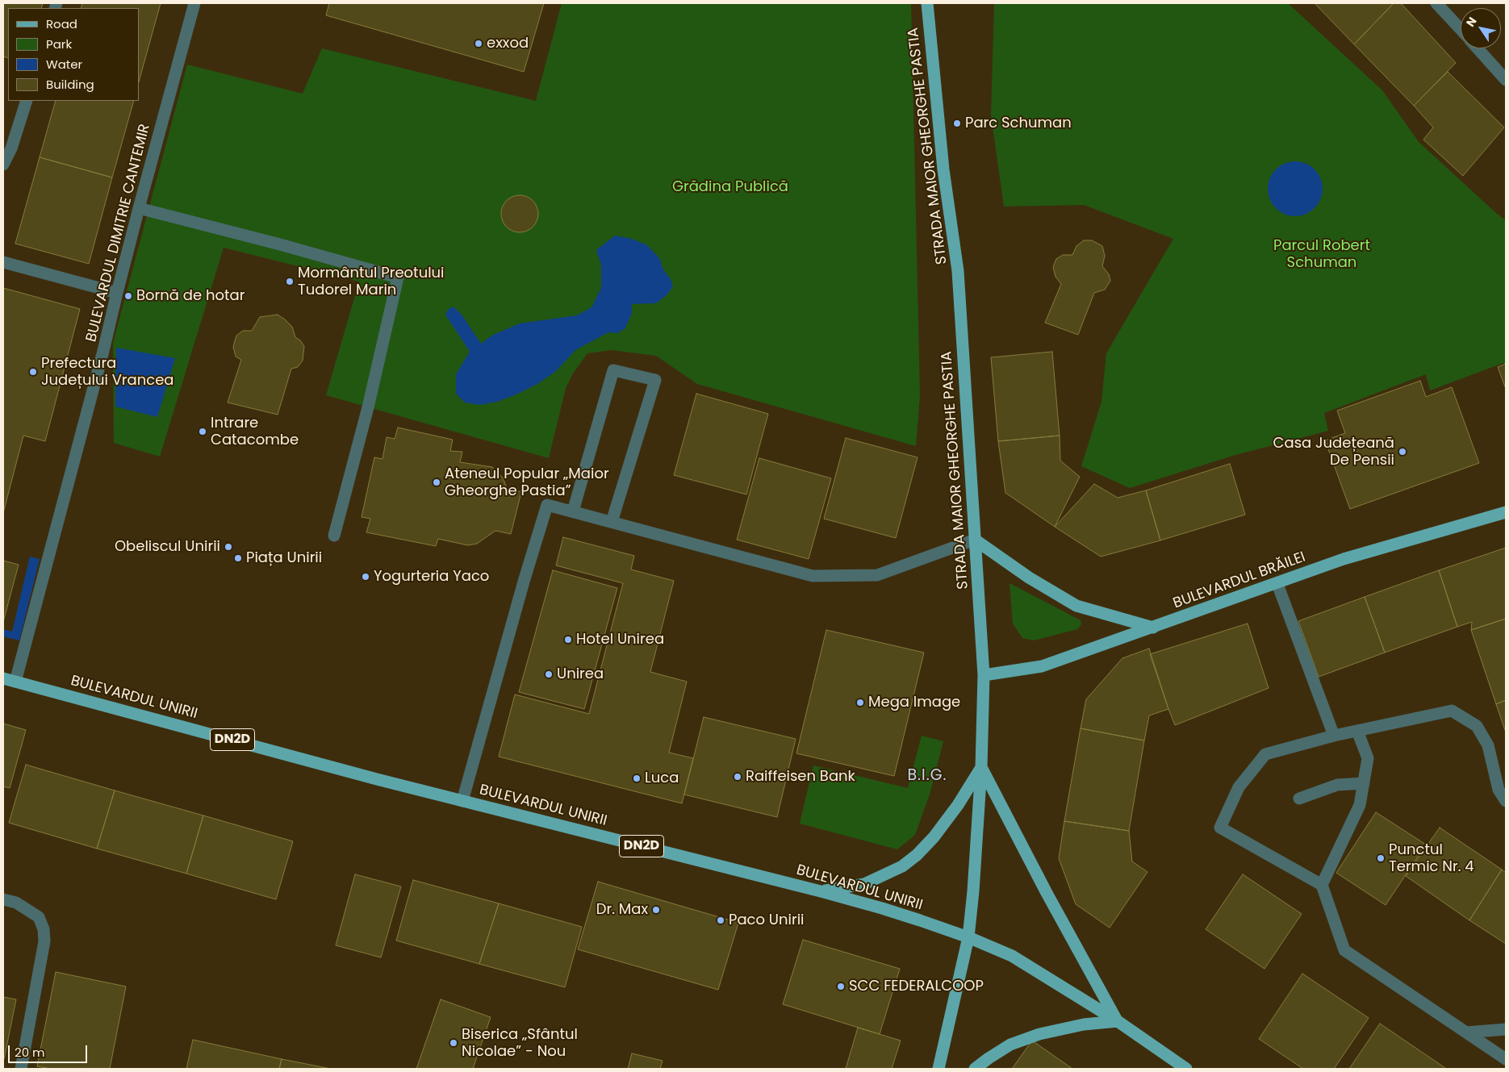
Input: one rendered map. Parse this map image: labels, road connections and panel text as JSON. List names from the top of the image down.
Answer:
{
  "streets": {
    "main road": [
      "STRADA MAIOR GHEORGHE PASTIA",
      "BULEVARDUL BRĂILEI",
      "BULEVARDUL UNIRII",
      "DN2D"
    ],
    "street": ["BULEVARDUL DIMITRIE CANTEMIR"]
  },
  "crossings": [
    ["STRADA MAIOR GHEORGHE PASTIA", "BULEVARDUL BRĂILEI"],
    ["STRADA MAIOR GHEORGHE PASTIA", "BULEVARDUL UNIRII"],
    ["BULEVARDUL DIMITRIE CANTEMIR", "BULEVARDUL UNIRII"]
  ],
  "districts": ["B.I.G."],
  "parks": ["Grădina Publică", "Parcul Robert Schuman"],
  "places": [
    "exxod",
    "Parc Schuman",
    "Mormântul Preotului Tudorel Marin",
    "Bornă de hotar",
    "Prefectura Județului Vrancea",
    "Intrare Catacombe",
    "Casa Județeană De Pensii",
    "Ateneul Popular „Maior Gheorghe Pastia”",
    "Obeliscul Unirii",
    "Piața Unirii",
    "Yogurteria Yaco",
    "Hotel Unirea",
    "Unirea",
    "Mega Image",
    "Raiffeisen Bank",
    "Luca",
    "Punctul Termic Nr. 4",
    "Dr. Max",
    "Paco Unirii",
    "SCC FEDERALCOOP",
    "Biserica „Sfântul Nicolae” - Nou"
  ],
  "legend": [
    "Road",
    "Park",
    "Water",
    "Building"
  ],
  "scale_bar": "20 m",
  "north": "top left"
}
